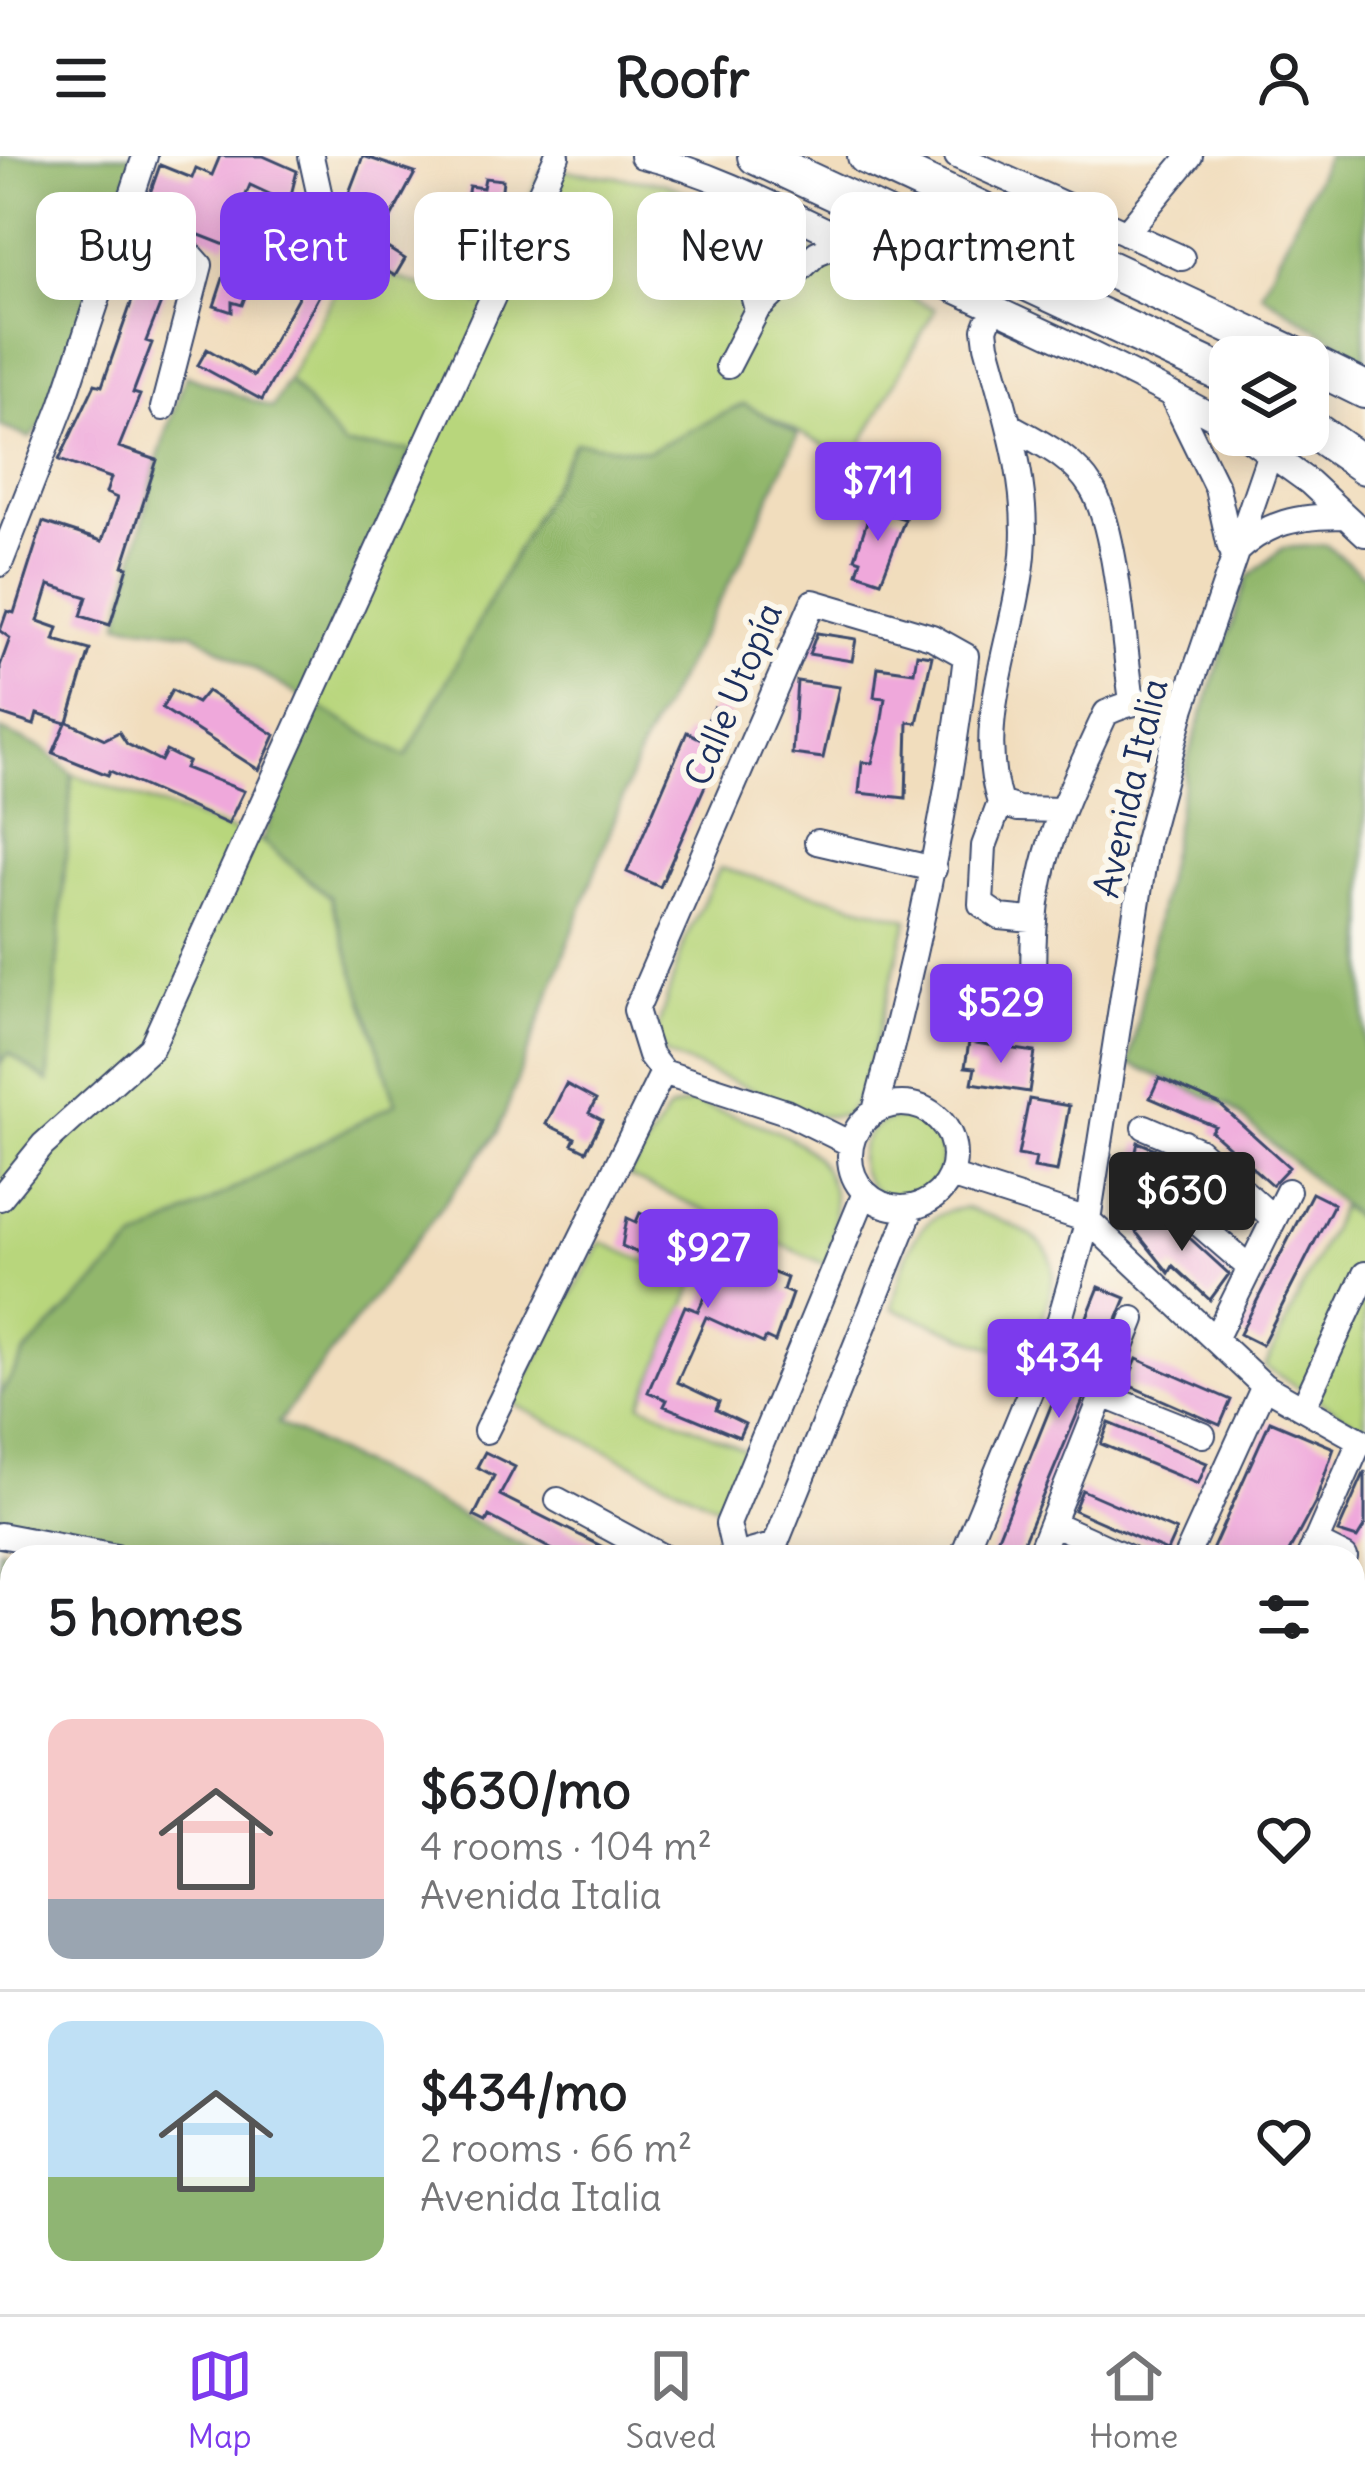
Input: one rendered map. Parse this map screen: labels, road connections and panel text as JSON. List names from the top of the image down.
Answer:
{
  "streets": {
    "street": ["Calle Utopía", "Avenida Italia"]
  },
  "page": {
    "header": "Roofr",
    "chip": [
      "Buy",
      "Rent",
      "Filters",
      "New",
      "Apartment"
    ],
    "price": [
      "$711",
      "$529",
      "$630",
      "$927",
      "$434"
    ],
    "heading": "5 homes",
    "list": [
      {
        "name": "$630/mo",
        "note": "4 rooms · 104 m² · Avenida Italia"
      },
      {
        "name": "$434/mo",
        "note": "2 rooms · 66 m² · Avenida Italia"
      }
    ],
    "tabs": ["Map", "Saved", "Home"]
  }
}
